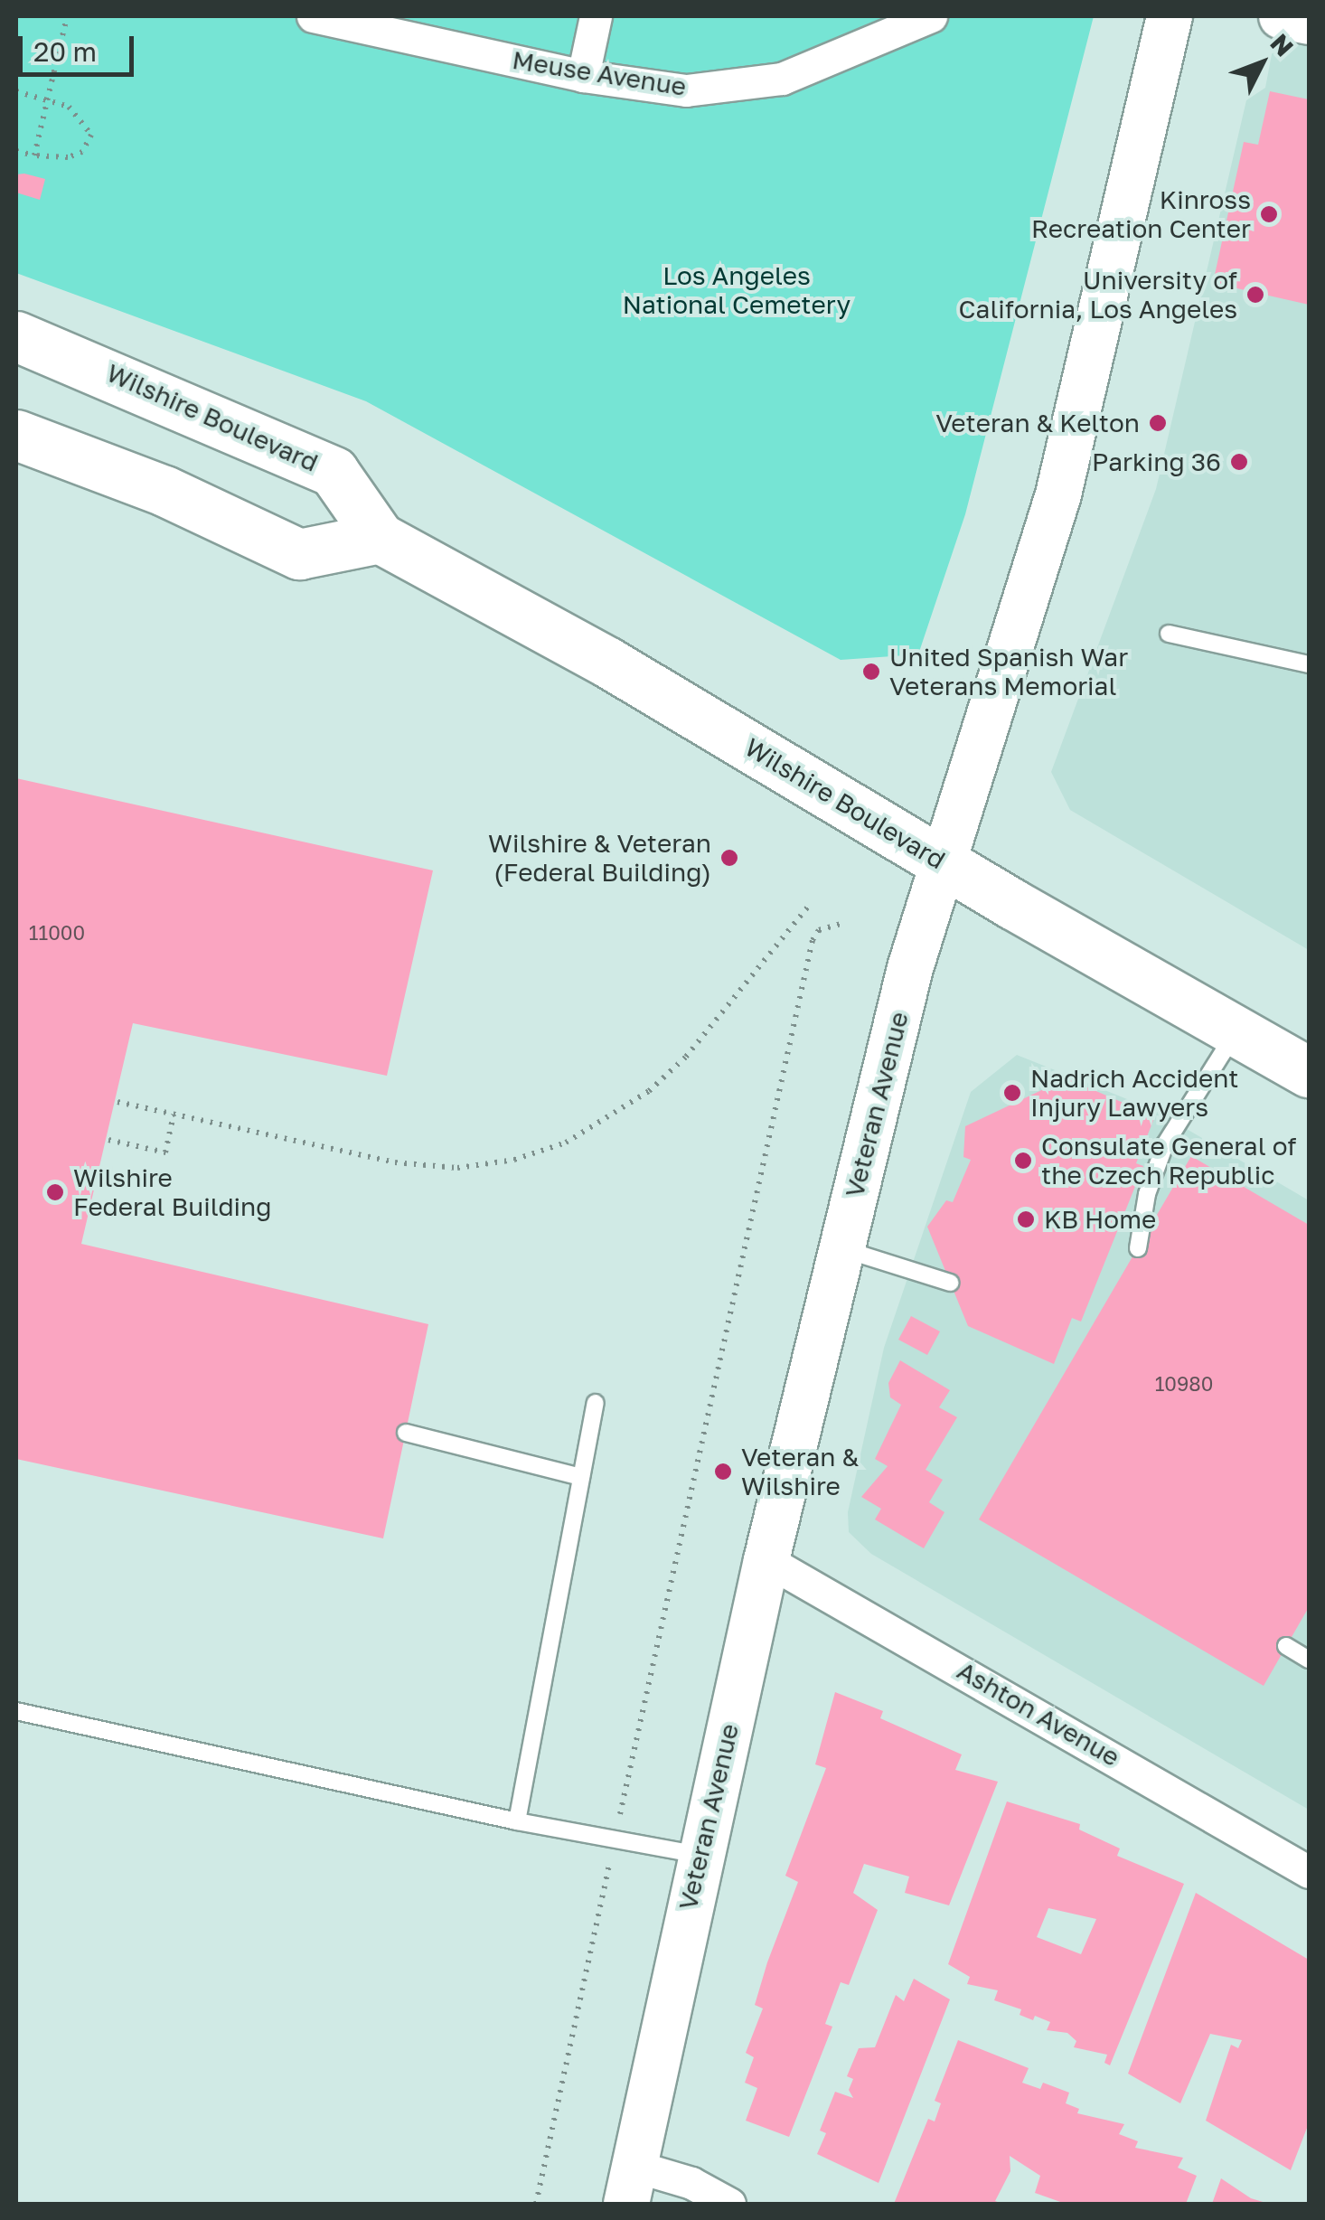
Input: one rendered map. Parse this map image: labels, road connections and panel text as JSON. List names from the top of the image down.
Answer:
{
  "streets": {
    "main road": ["Wilshire Boulevard"],
    "street": ["Meuse Avenue", "Veteran Avenue", "Ashton Avenue"]
  },
  "crossings": [
    ["Wilshire Boulevard", "Veteran Avenue"],
    ["Veteran Avenue", "Ashton Avenue"]
  ],
  "parks": ["Los Angeles National Cemetery"],
  "places": [
    "Kinross Recreation Center",
    "University of California, Los Angeles",
    "Veteran & Kelton",
    "Parking 36",
    "United Spanish War Veterans Memorial",
    "Wilshire & Veteran (Federal Building)",
    "Nadrich Accident Injury Lawyers",
    "Consulate General of the Czech Republic",
    "Wilshire Federal Building",
    "KB Home",
    "Veteran & Wilshire"
  ],
  "house_numbers": ["11000", "10980"],
  "scale_bar": "20 m",
  "north": "top right"
}
